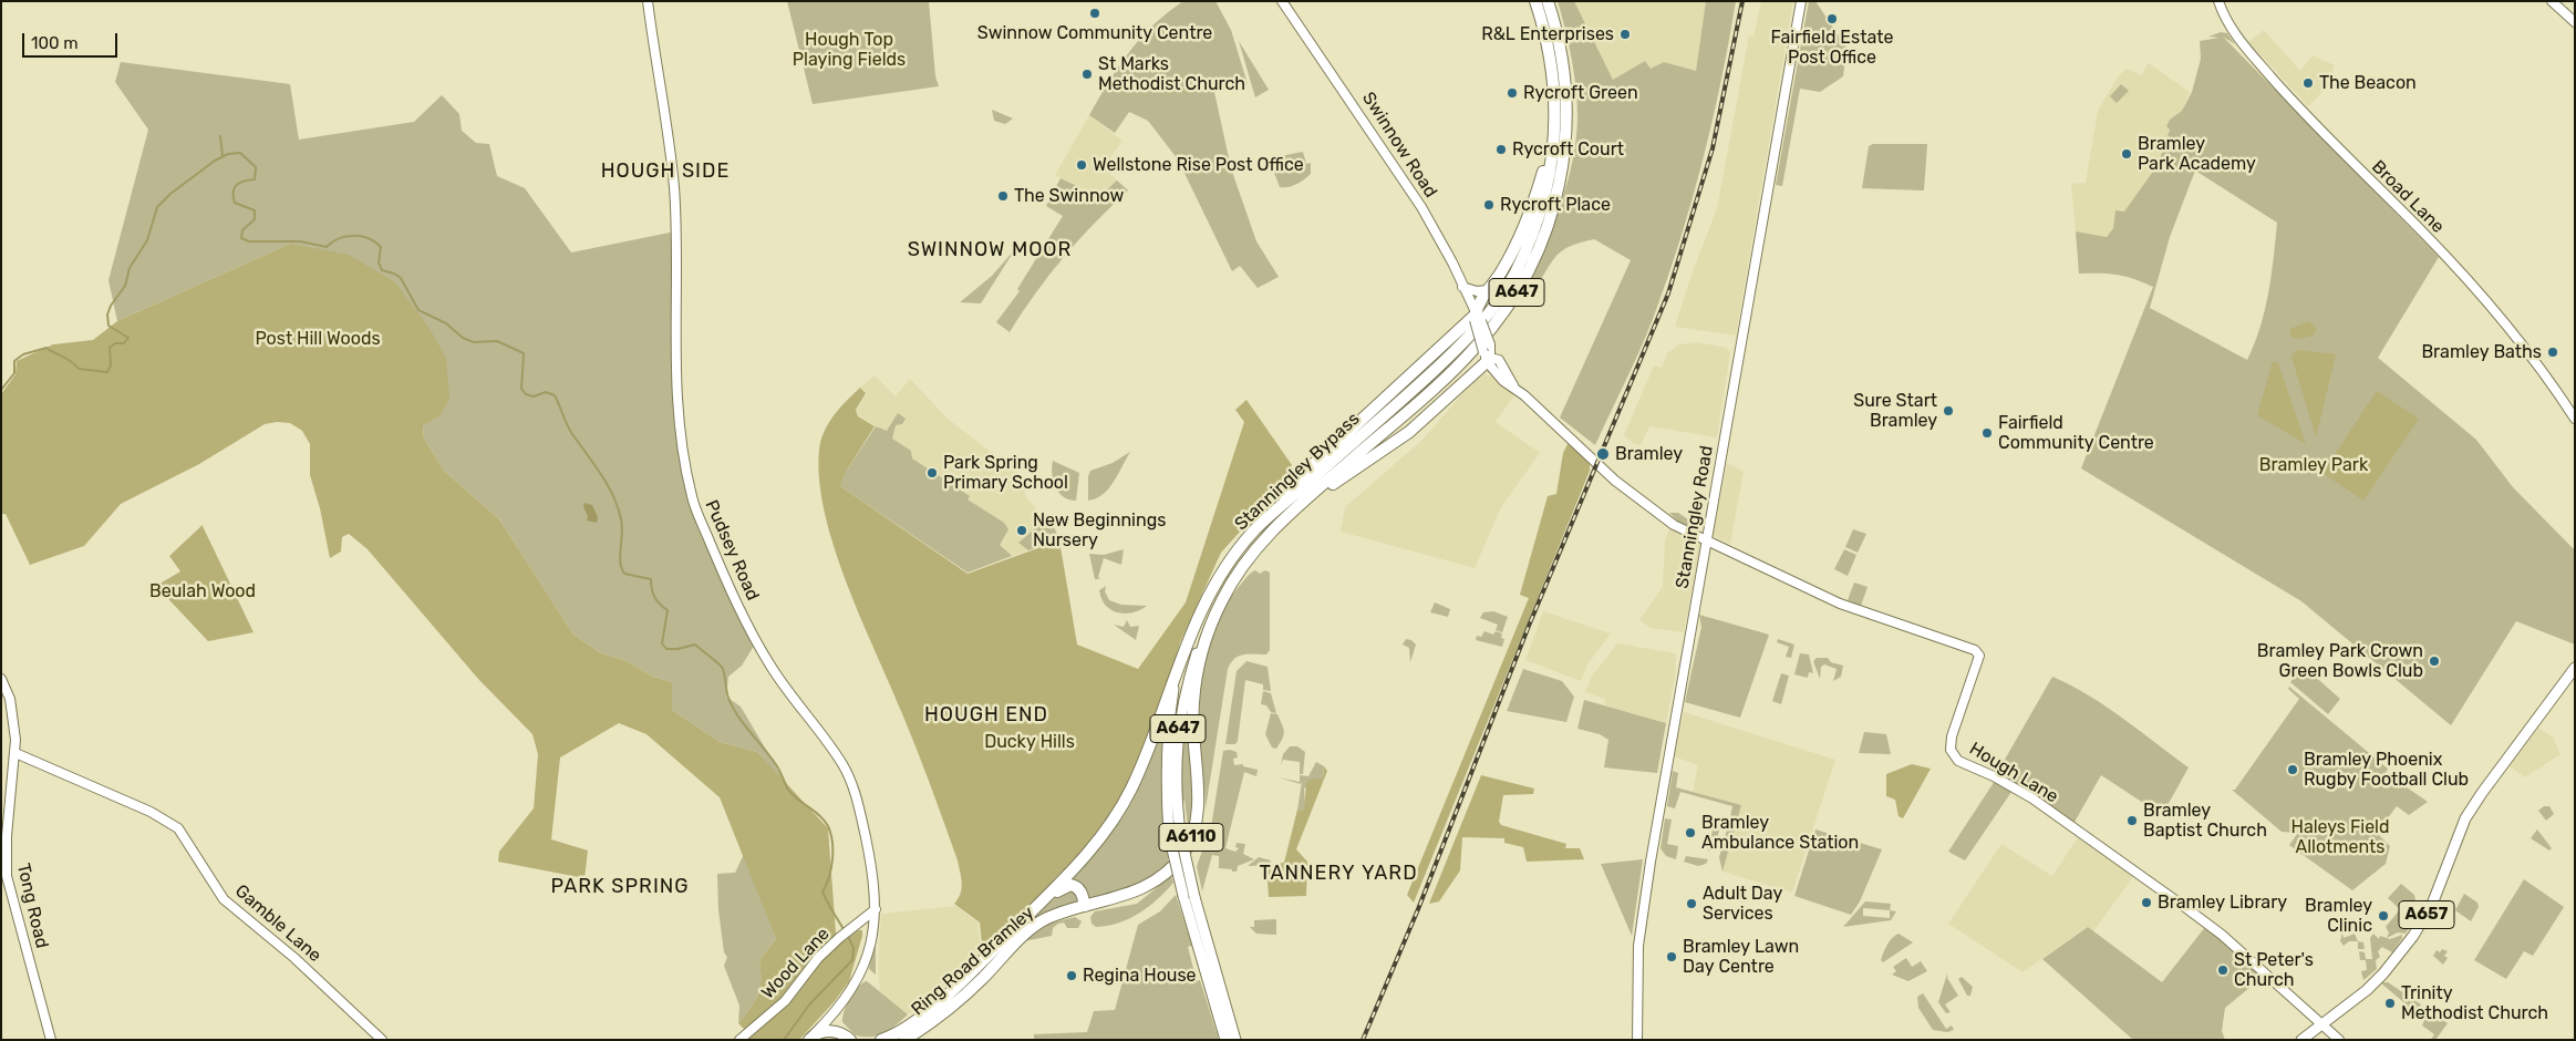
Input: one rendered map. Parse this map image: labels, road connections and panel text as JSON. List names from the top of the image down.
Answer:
{
  "streets": {
    "highway": [
      "A647",
      "Stanningley Bypass",
      "A6110",
      "Ring Road Bramley"
    ],
    "main road": ["A657"],
    "street": [
      "Swinnow Road",
      "Broad Lane",
      "Stanningley Road",
      "Pudsey Road",
      "Hough Lane",
      "Tong Road",
      "Gamble Lane",
      "Wood Lane"
    ]
  },
  "crossings": [
    ["Swinnow Road", "A647"],
    ["Swinnow Road", "Stanningley Road"],
    ["Swinnow Road", "Hough Lane"],
    ["A647", "Stanningley Bypass"],
    ["Stanningley Bypass", "Ring Road Bramley"],
    ["Stanningley Road", "Hough Lane"],
    ["Pudsey Road", "Wood Lane"],
    ["Hough Lane", "A657"],
    ["Tong Road", "Gamble Lane"]
  ],
  "districts": [
    "HOUGH SIDE",
    "SWINNOW MOOR",
    "HOUGH END",
    "TANNERY YARD",
    "PARK SPRING"
  ],
  "parks": [
    "Hough Top Playing Fields",
    "Post Hill Woods",
    "Bramley Park",
    "Beulah Wood",
    "Ducky Hills",
    "Haleys Field Allotments"
  ],
  "places": [
    "Swinnow Community Centre",
    "Fairfield Estate Post Office",
    "R&L Enterprises",
    "St Marks Methodist Church",
    "The Beacon",
    "Rycroft Green",
    "Rycroft Court",
    "Bramley Park Academy",
    "Wellstone Rise Post Office",
    "The Swinnow",
    "Rycroft Place",
    "Bramley Baths",
    "Sure Start Bramley",
    "Fairfield Community Centre",
    "Bramley",
    "Park Spring Primary School",
    "New Beginnings Nursery",
    "Bramley Park Crown Green Bowls Club",
    "Bramley Phoenix Rugby Football Club",
    "Bramley Baptist Church",
    "Bramley Ambulance Station",
    "Bramley Library",
    "Adult Day Services",
    "Bramley Clinic",
    "Bramley Lawn Day Centre",
    "St Peter's Church",
    "Regina House",
    "Trinity Methodist Church"
  ],
  "scale_bar": "100 m"
}
